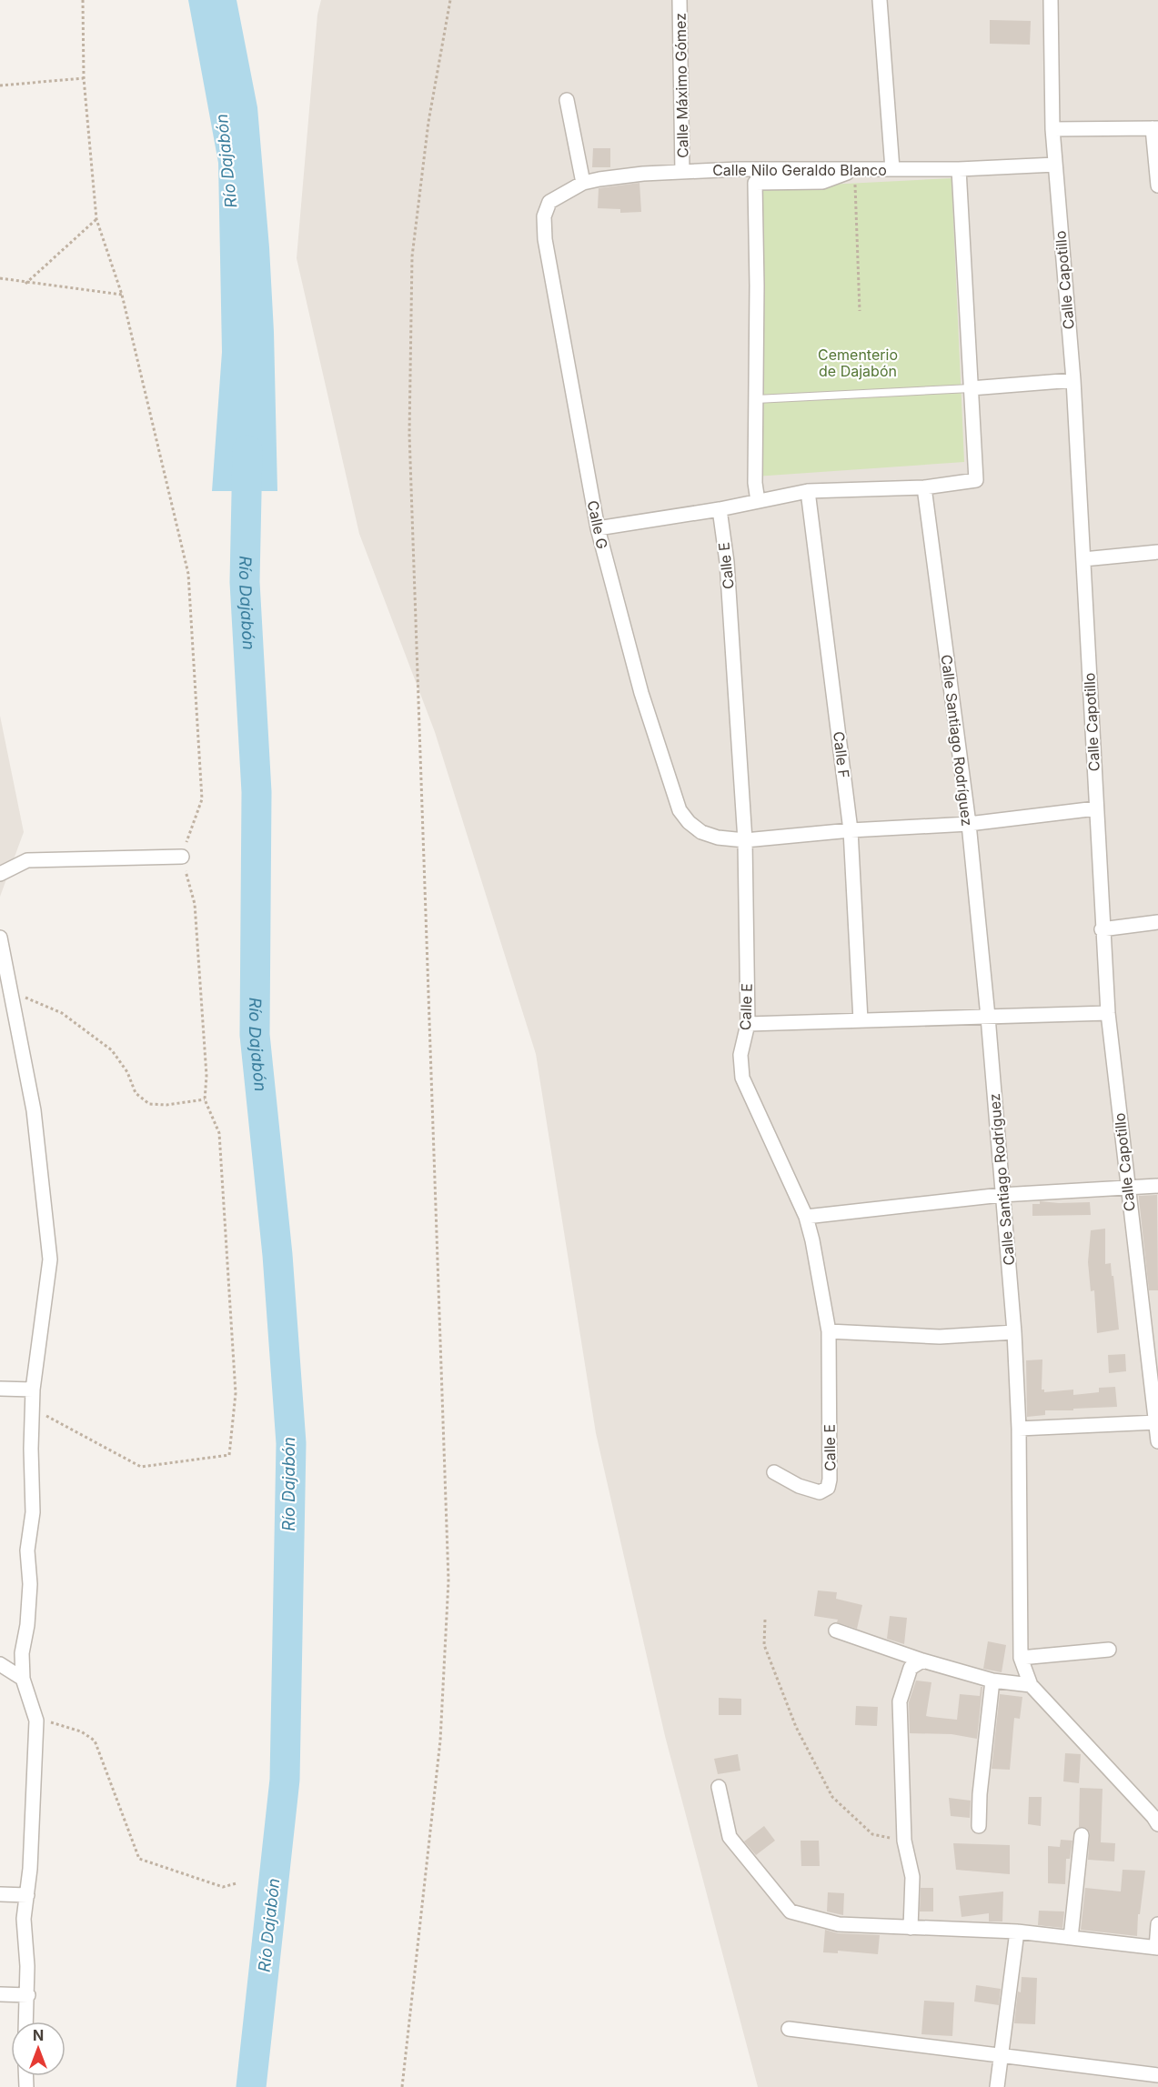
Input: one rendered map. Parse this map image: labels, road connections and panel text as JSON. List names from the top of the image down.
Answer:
{
  "streets": {
    "street": [
      "Calle Máximo Gómez",
      "Calle Nilo Geraldo Blanco",
      "Calle Capotillo",
      "Calle G",
      "Calle E",
      "Calle Santiago Rodríguez",
      "Calle F"
    ]
  },
  "crossings": [
    ["Calle Máximo Gómez", "Calle Nilo Geraldo Blanco"],
    ["Calle Nilo Geraldo Blanco", "Calle Capotillo"],
    ["Calle Nilo Geraldo Blanco", "Calle G"],
    ["Calle G", "Calle E"]
  ],
  "water": ["Río Dajabón"],
  "parks": ["Cementerio de Dajabón"],
  "north": "top"
}
